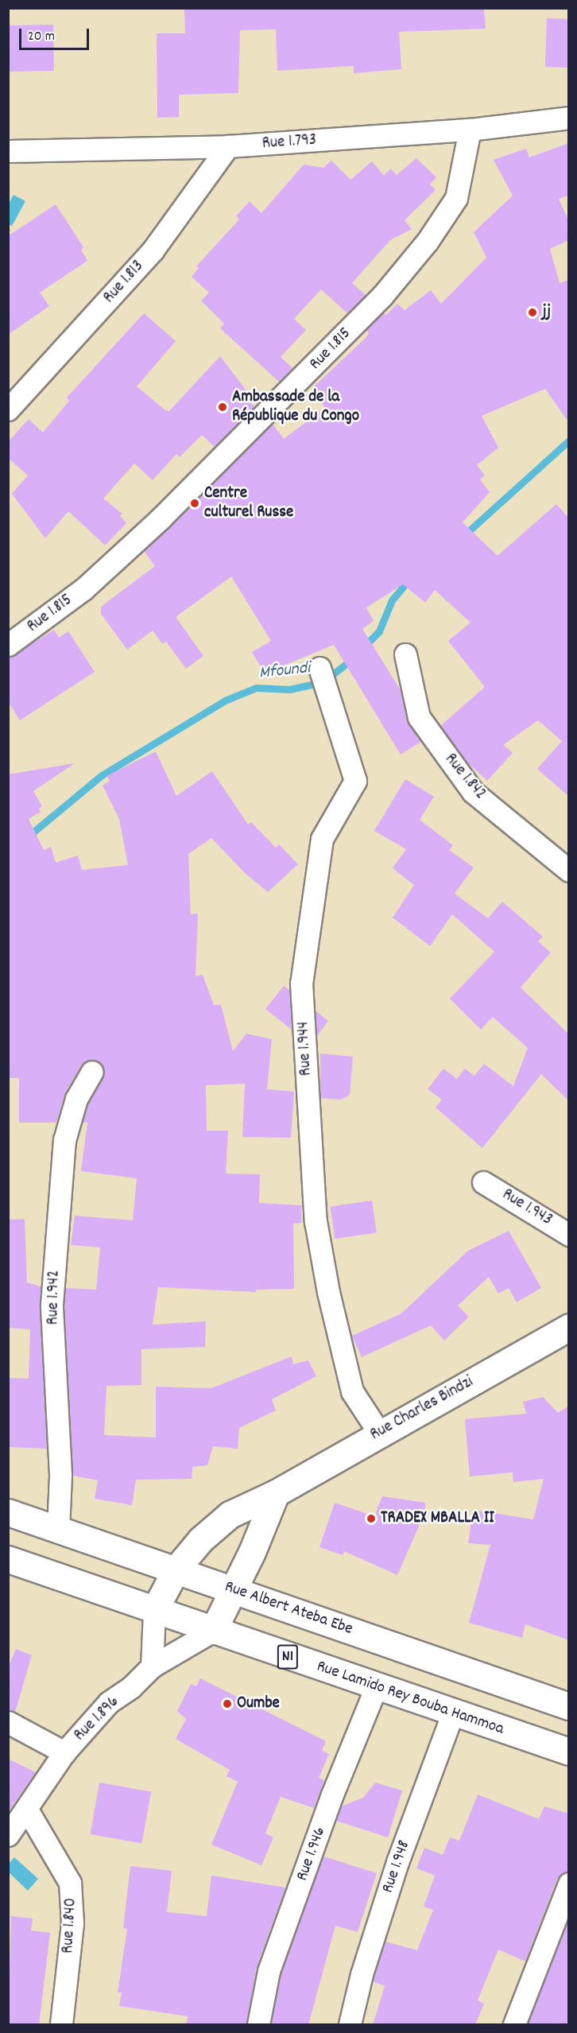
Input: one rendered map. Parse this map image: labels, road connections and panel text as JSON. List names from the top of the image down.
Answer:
{
  "streets": {
    "main road": [
      "Rue Charles Bindzi",
      "Rue Albert Ateba Ebe",
      "N1",
      "Rue Lamido Rey Bouba Hammoa"
    ],
    "street": [
      "Rue 1.793",
      "Rue 1.813",
      "Rue 1.815",
      "Rue 1.842",
      "Rue 1.944",
      "Rue 1.943",
      "Rue 1.942",
      "Rue 1.896",
      "Rue 1.946",
      "Rue 1.948",
      "Rue 1.840"
    ]
  },
  "crossings": [
    ["Rue 1.793", "Rue 1.813"],
    ["Rue 1.793", "Rue 1.815"],
    ["Rue 1.944", "Rue Charles Bindzi"],
    ["Rue 1.942", "Rue Albert Ateba Ebe"],
    ["Rue Charles Bindzi", "Rue Albert Ateba Ebe"],
    ["Rue Charles Bindzi", "Rue Lamido Rey Bouba Hammoa"],
    ["Rue Charles Bindzi", "Rue 1.896"],
    ["Rue Lamido Rey Bouba Hammoa", "Rue 1.896"],
    ["Rue Lamido Rey Bouba Hammoa", "Rue 1.946"],
    ["Rue Lamido Rey Bouba Hammoa", "Rue 1.948"],
    ["Rue 1.896", "Rue 1.840"]
  ],
  "water": ["Mfoundi"],
  "places": [
    "jj",
    "Ambassade de la République du Congo",
    "Centre culturel Russe",
    "TRADEX MBALLA II",
    "Oumbe"
  ],
  "scale_bar": "20 m"
}
